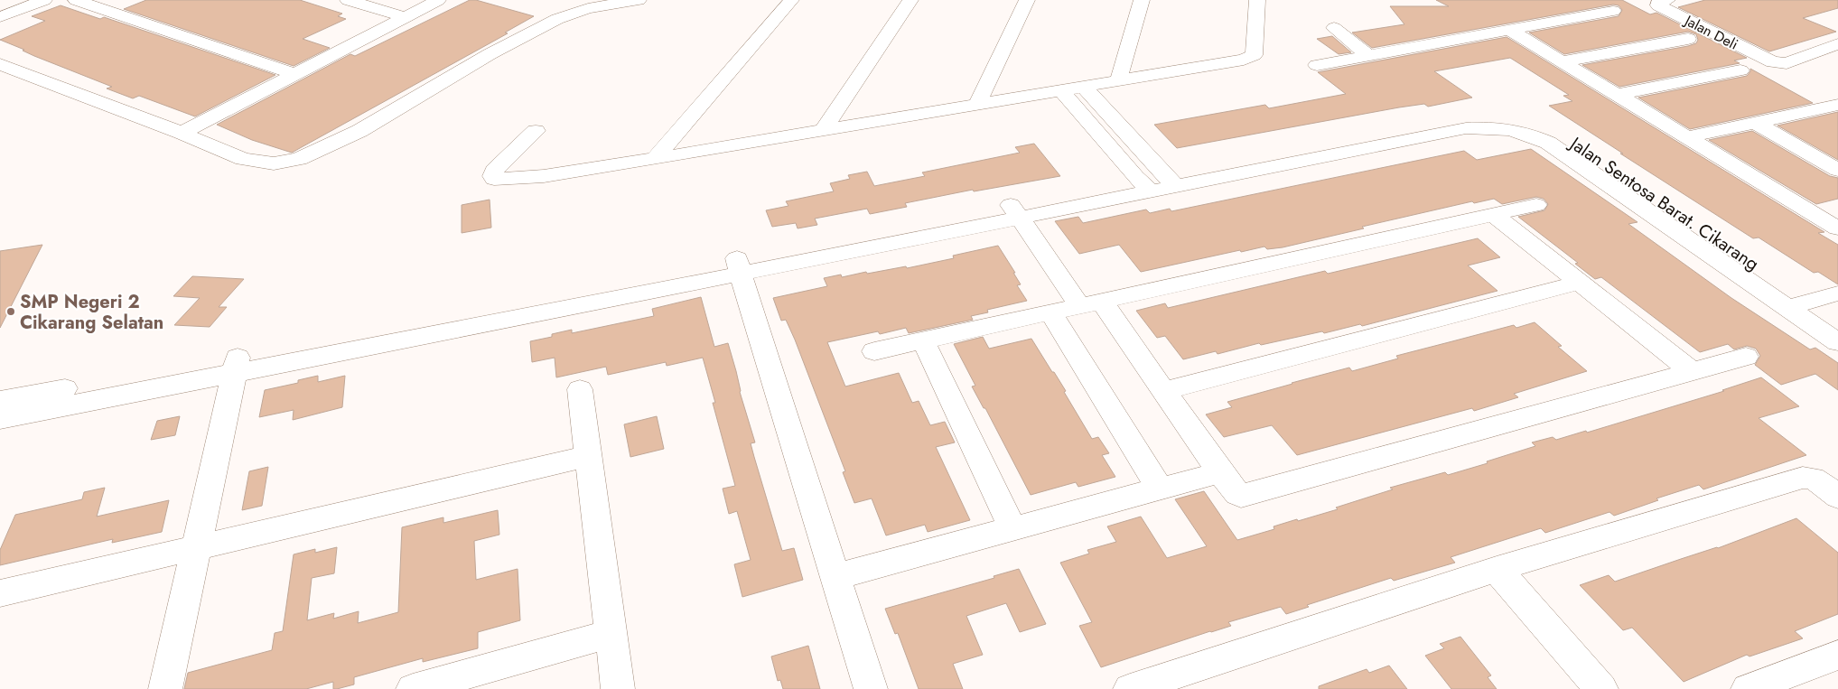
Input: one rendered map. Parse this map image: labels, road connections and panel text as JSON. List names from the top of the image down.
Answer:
{
  "streets": {
    "street": ["Jalan Deli", "Jalan Sentosa Barat. Cikarang"]
  },
  "places": ["SMP Negeri 2 Cikarang Selatan"]
}
